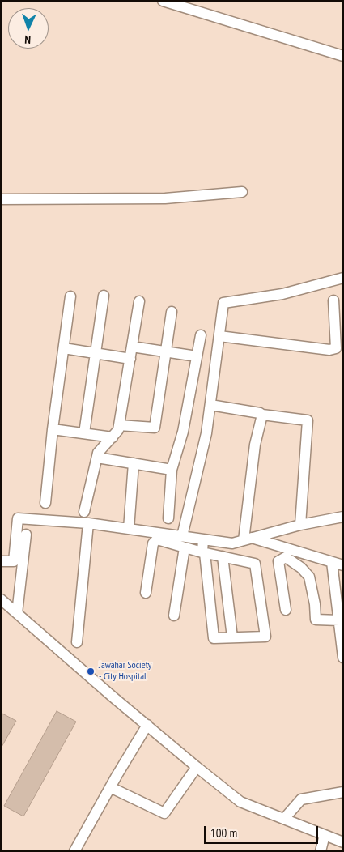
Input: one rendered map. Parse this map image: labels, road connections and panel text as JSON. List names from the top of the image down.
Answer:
{
  "places": ["Jawahar Society - City Hospital"],
  "scale_bar": "100 m",
  "north": "bottom"
}
